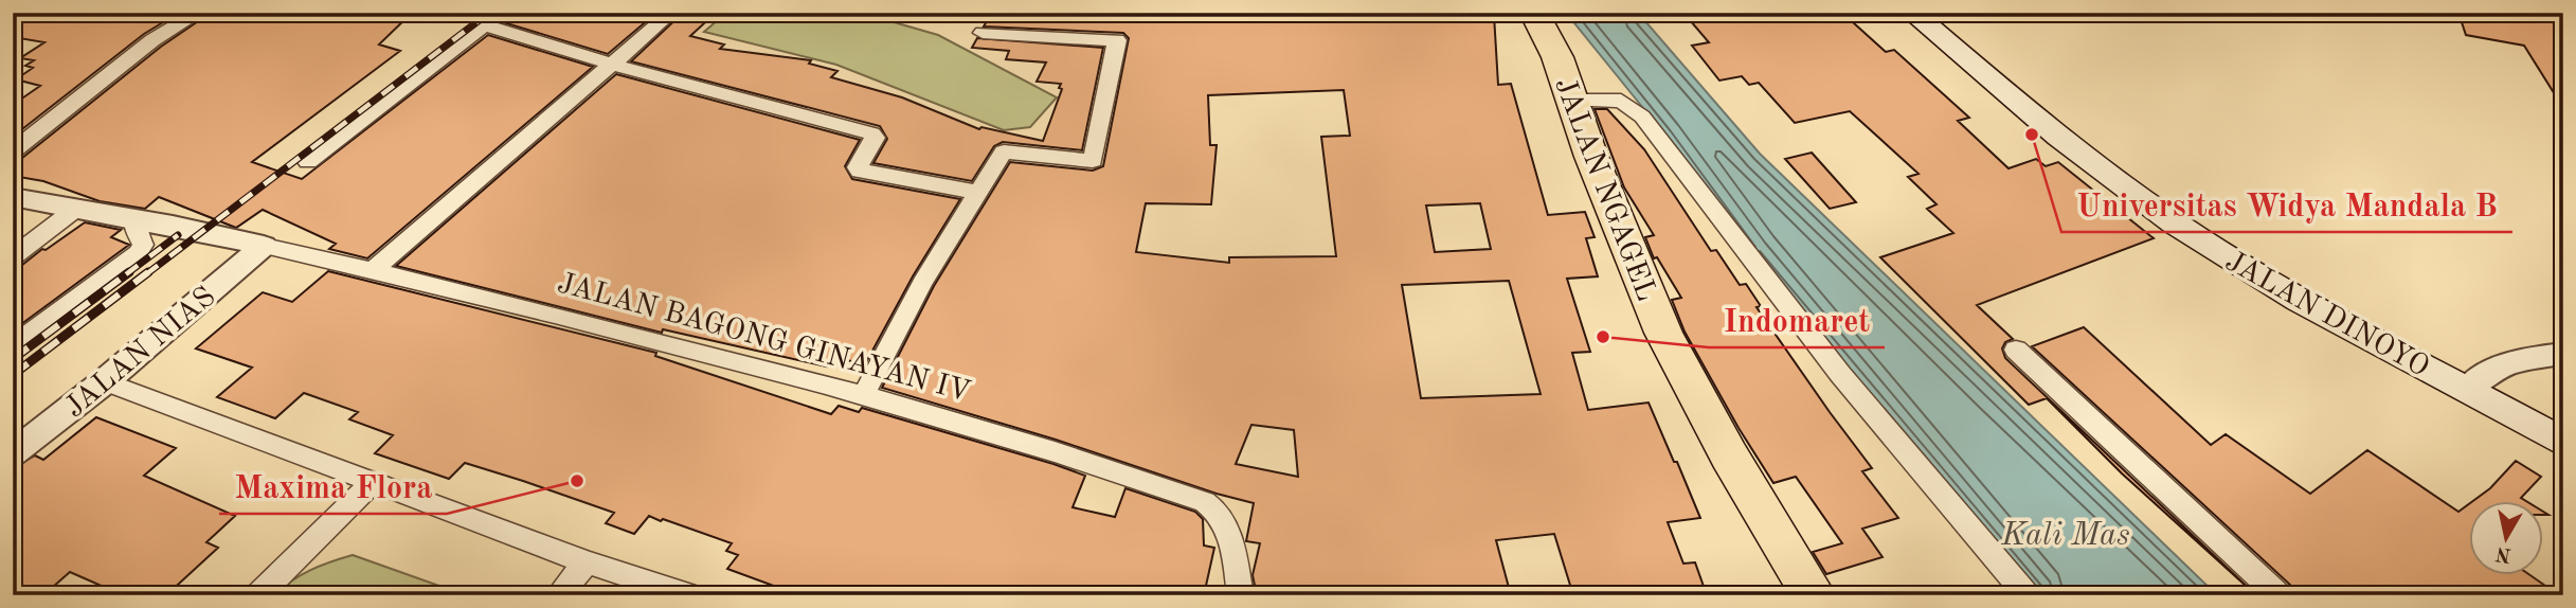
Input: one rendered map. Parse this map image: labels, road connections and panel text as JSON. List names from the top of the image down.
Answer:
{
  "streets": {
    "highway": ["JALAN NGAGEL"],
    "main road": ["JALAN DINOYO"],
    "street": ["JALAN BAGONG GINAYAN IV", "JALAN NIAS"]
  },
  "crossings": [
    ["JALAN BAGONG GINAYAN IV", "JALAN NIAS"]
  ],
  "water": ["Kali Mas"],
  "places": ["Universitas Widya Mandala B", "Indomaret", "Maxima Flora"],
  "north": "bottom"
}
